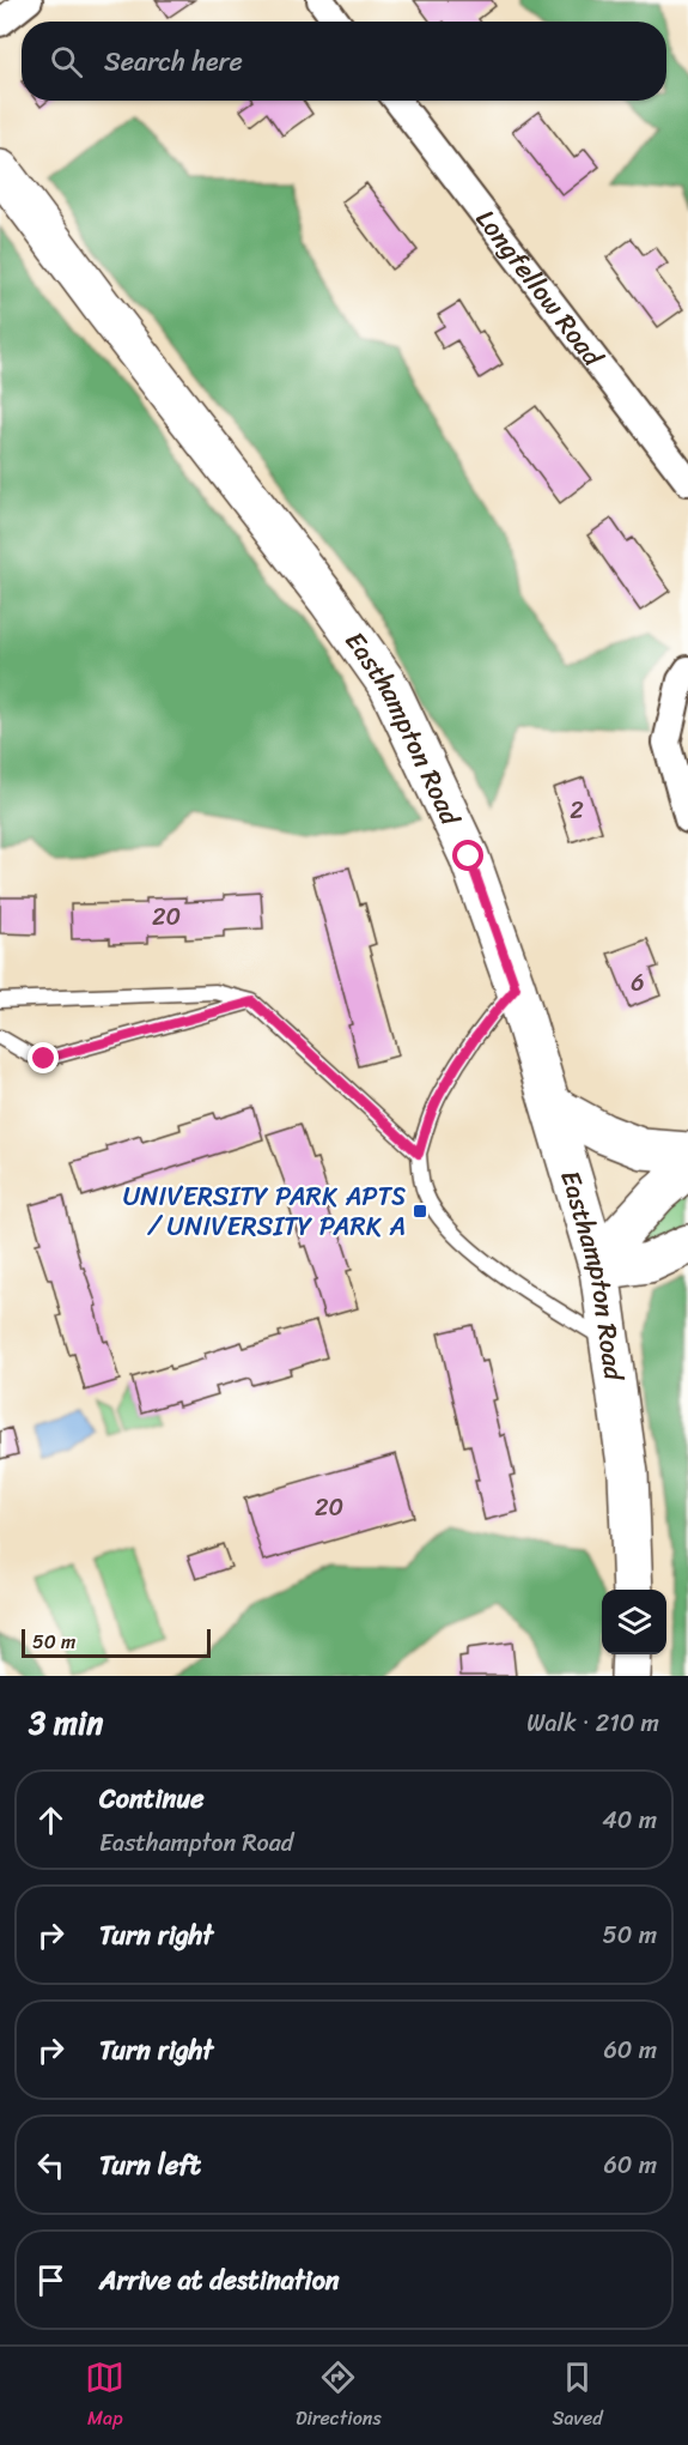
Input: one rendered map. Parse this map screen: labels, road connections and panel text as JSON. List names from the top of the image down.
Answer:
{
  "streets": {
    "main road": ["Easthampton Road"],
    "street": ["Longfellow Road"]
  },
  "places": {
    "transit": ["UNIVERSITY PARK APTS / UNIVERSITY PARK A"]
  },
  "house_numbers": [
    "2",
    "20",
    "6",
    "20"
  ],
  "scale_bar": "50 m",
  "page": {
    "search": "Search here",
    "scale": "50 m",
    "heading": ["3 min", "Walk · 210 m"],
    "list": [
      ["Continue", "Easthampton Road", "40 m"],
      ["Turn right", "50 m"],
      ["Turn right", "60 m"],
      ["Turn left", "60 m"],
      "Arrive at destination"
    ],
    "nav": ["Map", "Directions", "Saved"]
  }
}
